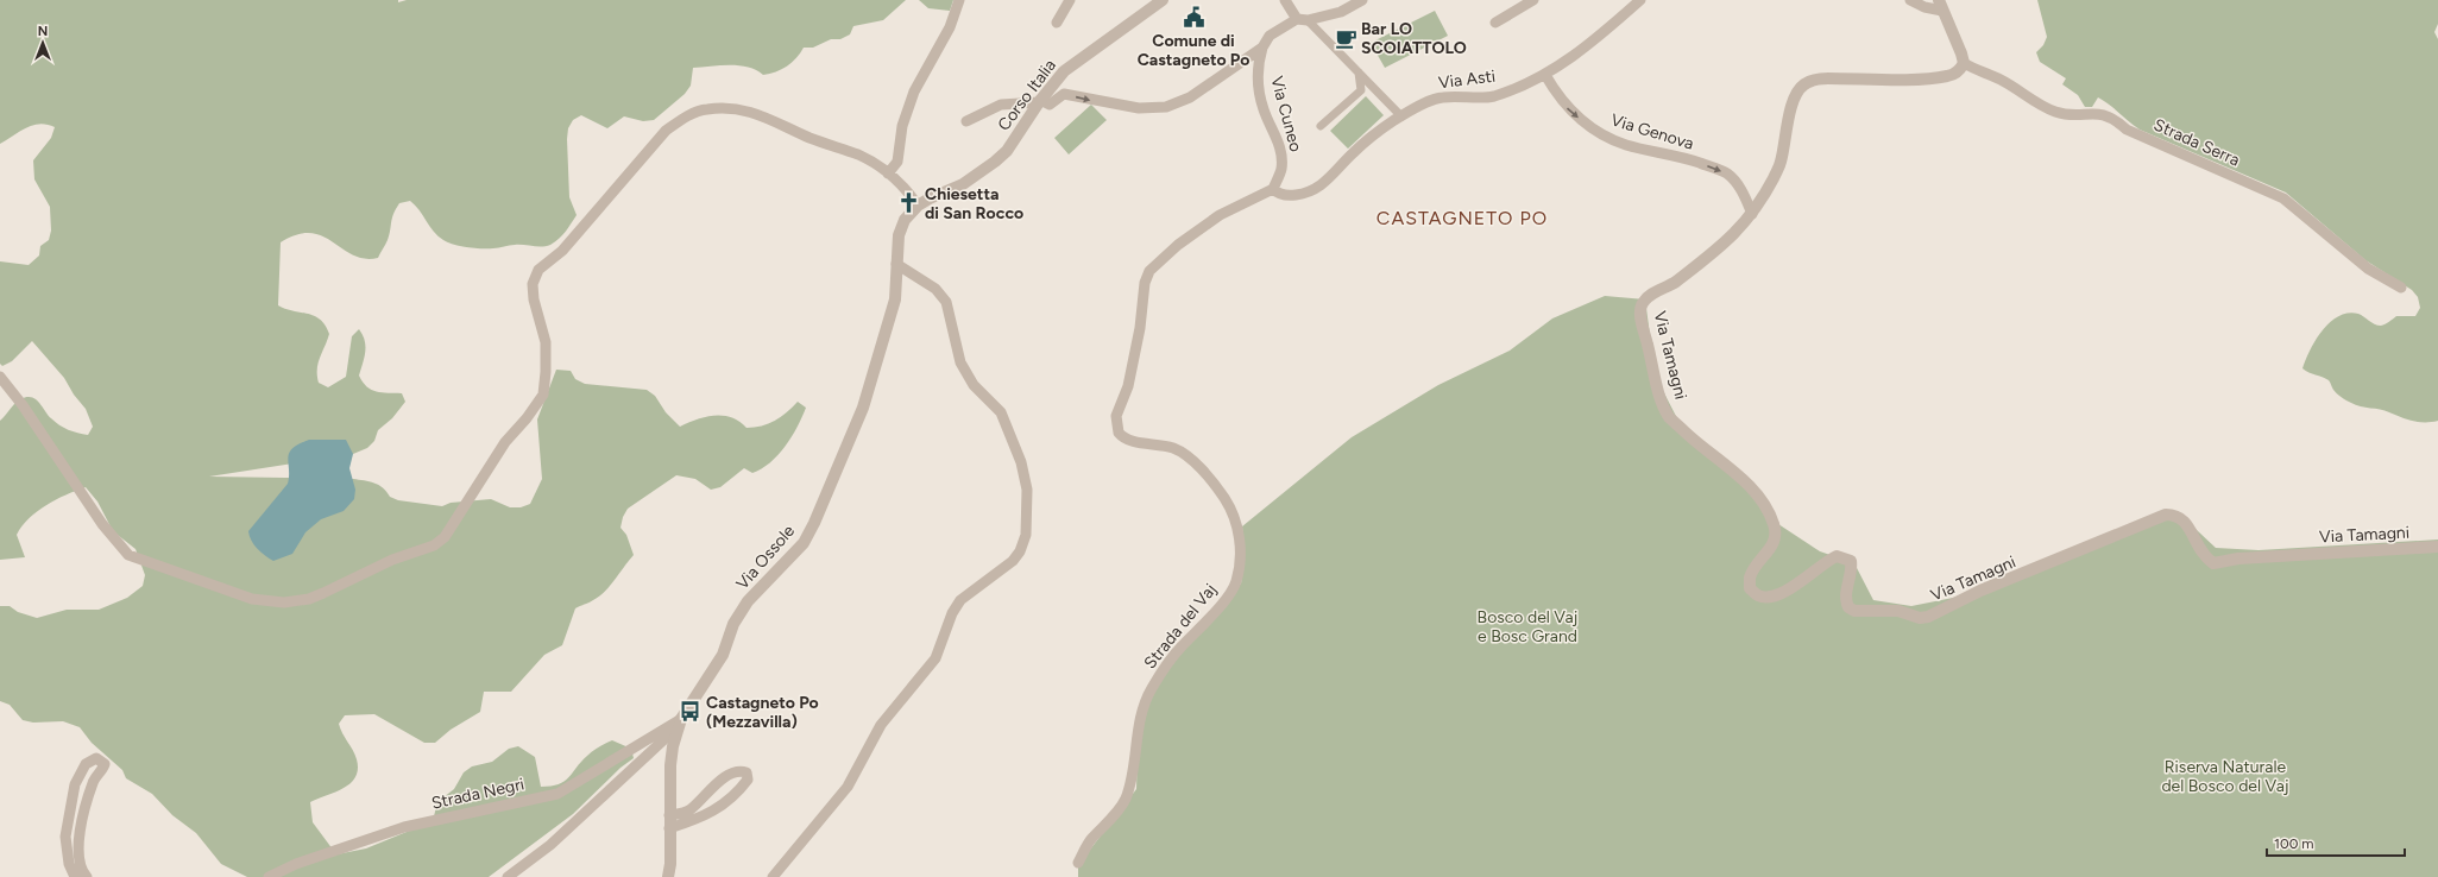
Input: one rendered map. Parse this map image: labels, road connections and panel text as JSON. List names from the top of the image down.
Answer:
{
  "streets": {
    "street": [
      "Via Asti",
      "Corso Italia",
      "Via Cuneo",
      "Via Genova",
      "Strada Serra",
      "Via Tamagni",
      "Via Ossole",
      "Strada del Vaj",
      "Strada Negri"
    ]
  },
  "crossings": [
    ["Via Asti", "Via Cuneo"],
    ["Via Asti", "Via Genova"],
    ["Via Asti", "Strada del Vaj"],
    ["Corso Italia", "Via Ossole"],
    ["Via Cuneo", "Strada del Vaj"],
    ["Via Genova", "Via Tamagni"],
    ["Via Ossole", "Strada Negri"]
  ],
  "one_way": ["Via Genova"],
  "districts": ["CASTAGNETO PO"],
  "parks": ["Bosco del Vaj e Bosc Grand", "Riserva Naturale del Bosco del Vaj"],
  "places": {
    "public building": ["Comune di Castagneto Po"],
    "cafe": ["Bar LO SCOIATTOLO"],
    "church": ["Chiesetta di San Rocco"],
    "bus stop": ["Castagneto Po (Mezzavilla)"]
  },
  "scale_bar": "100 m",
  "north": "top"
}
